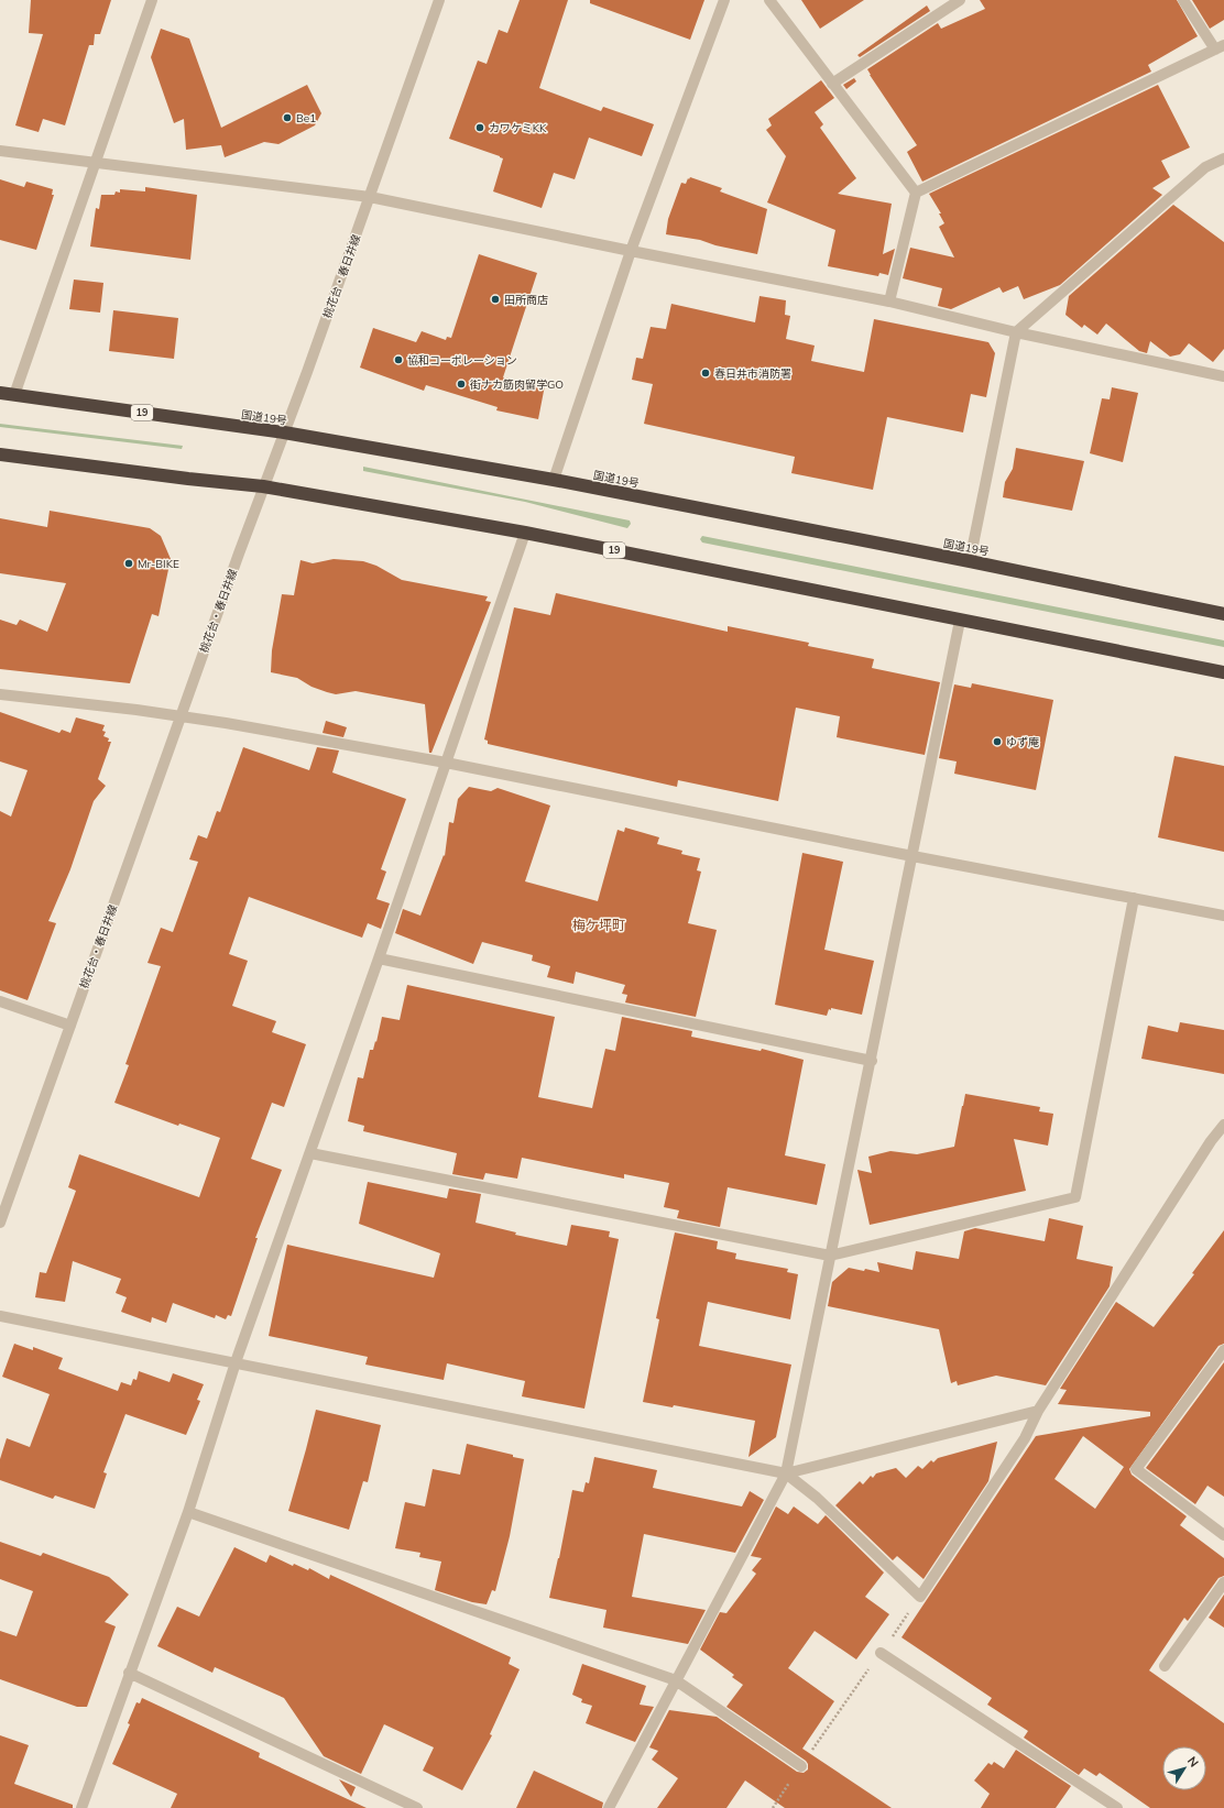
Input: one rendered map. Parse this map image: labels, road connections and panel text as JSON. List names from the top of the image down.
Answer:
{
  "streets": {
    "highway": ["19", "国道19号"],
    "street": ["桃花台・春日井線"]
  },
  "crossings": [
    ["桃花台・春日井線", "19"],
    ["桃花台・春日井線", "国道19号"]
  ],
  "districts": ["梅ケ坪町"],
  "places": [
    "Be1",
    "カワケミKK",
    "田所商店",
    "協和コーポレーション",
    "春日井市消防署",
    "街ナカ筋肉留学GO",
    "Mr-BIKE",
    "ゆず庵"
  ],
  "north": "top right"
}
